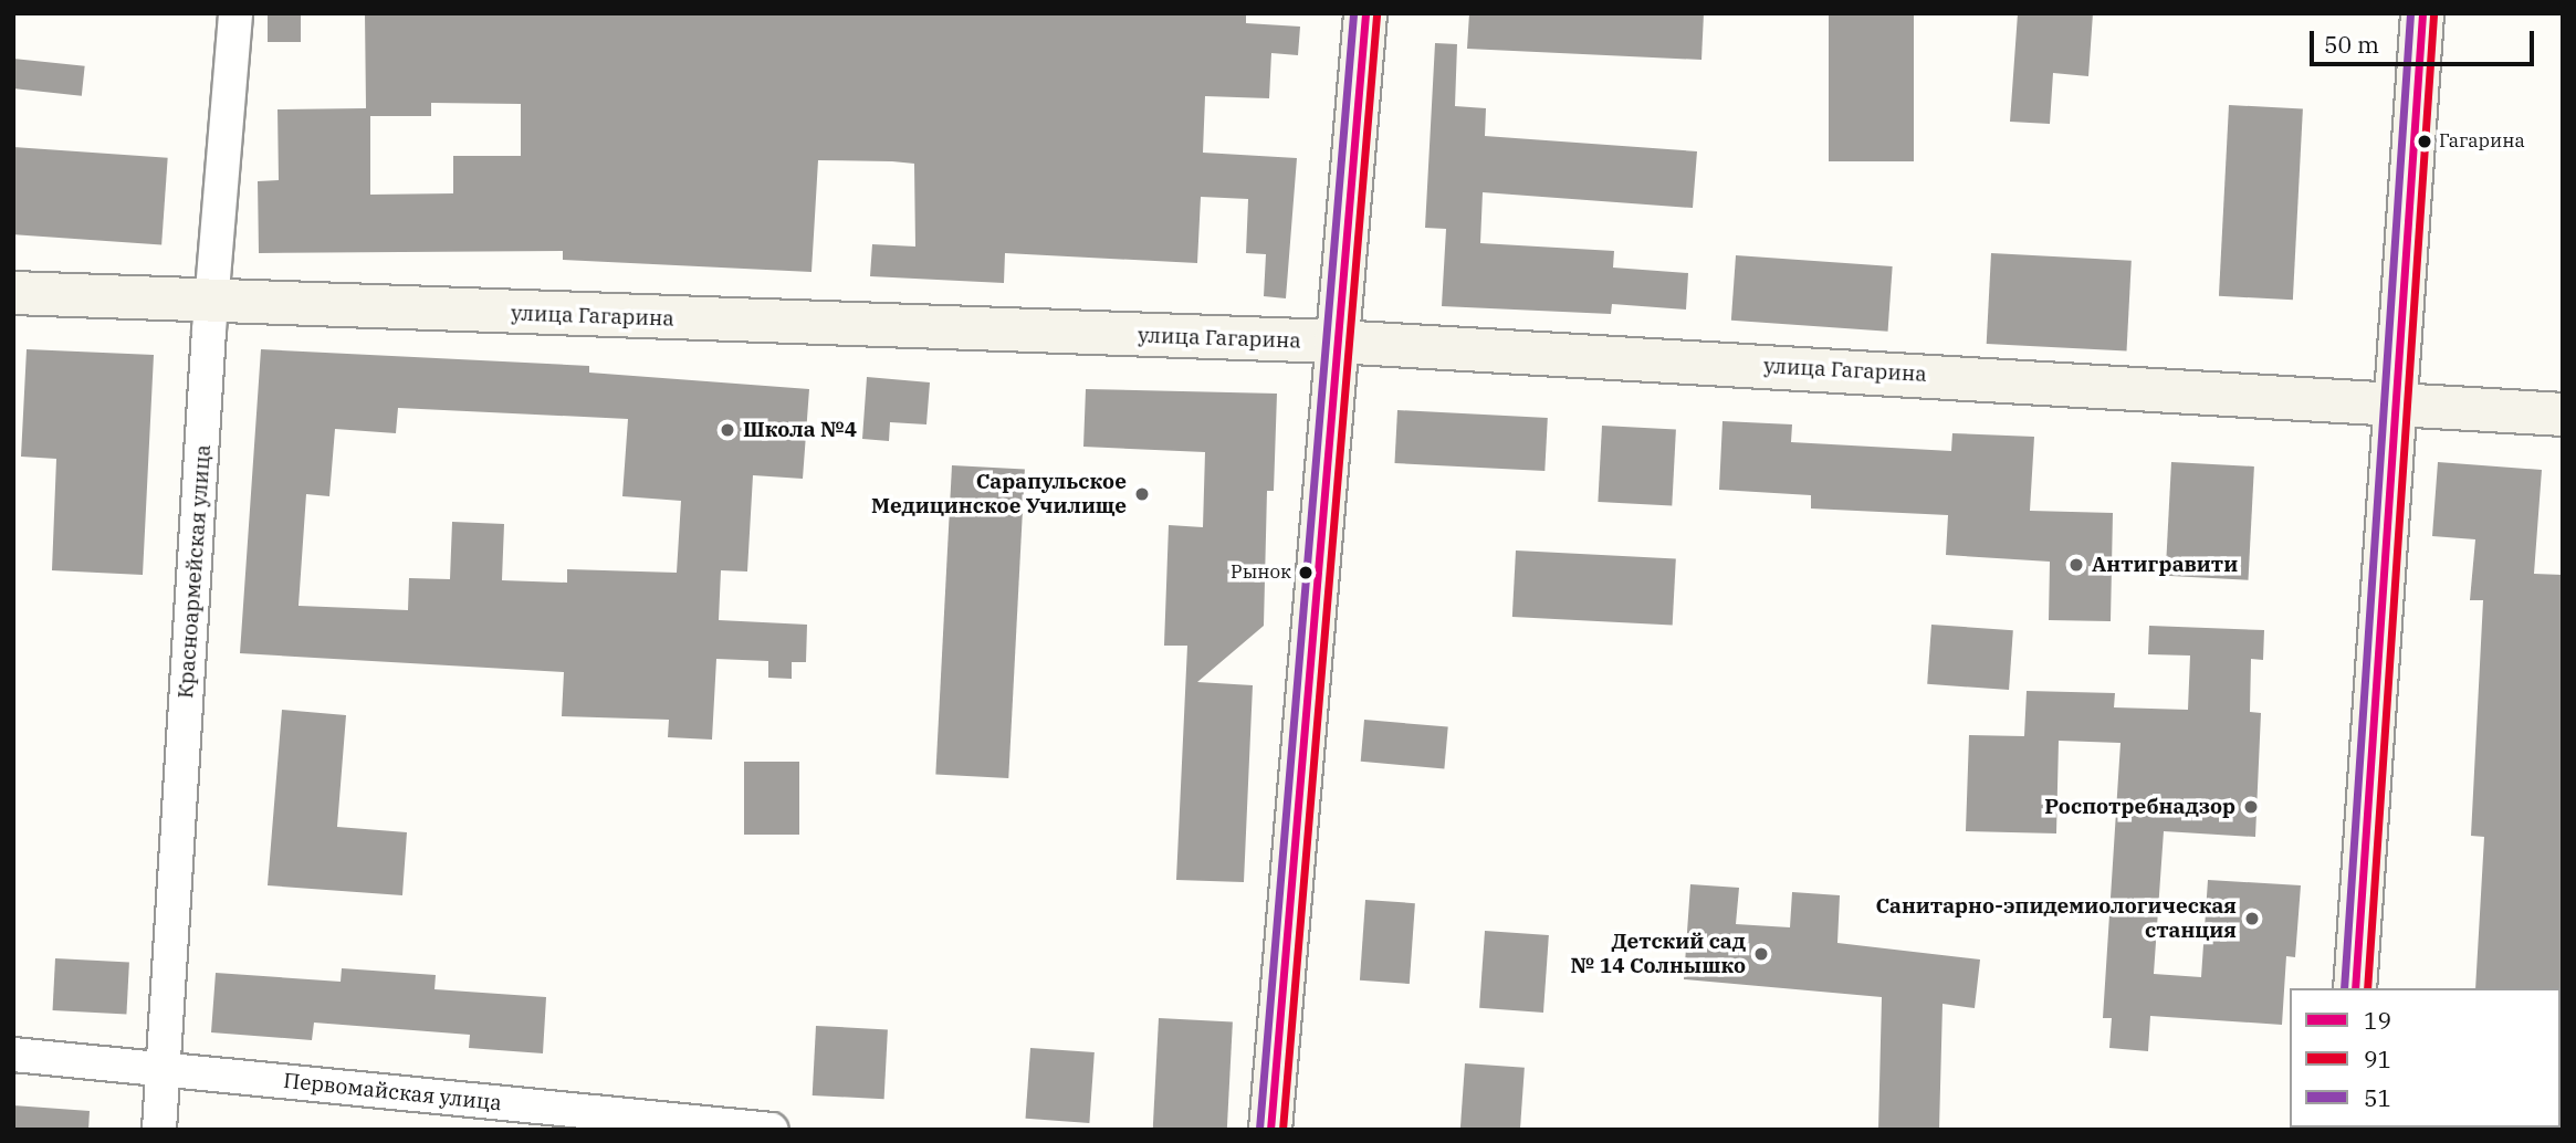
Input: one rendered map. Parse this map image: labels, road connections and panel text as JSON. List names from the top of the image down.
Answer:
{
  "streets": {
    "street": ["улица Гагарина", "Красноармейская улица", "Первомайская улица"]
  },
  "crossings": [
    ["улица Гагарина", "Красноармейская улица"],
    ["Красноармейская улица", "Первомайская улица"]
  ],
  "places": [
    "Гагарина",
    "Школа №4",
    "Сарапульское Медицинское Училище",
    "Антигравити",
    "Рынок",
    "Роспотребнадзор",
    "Санитарно-эпидемиологическая станция",
    "Детский сад № 14 Солнышко"
  ],
  "lines": ["transit line 19", "transit line 51", "transit line 91"],
  "legend": ["19", "91", "51"],
  "scale_bar": "50 m"
}
